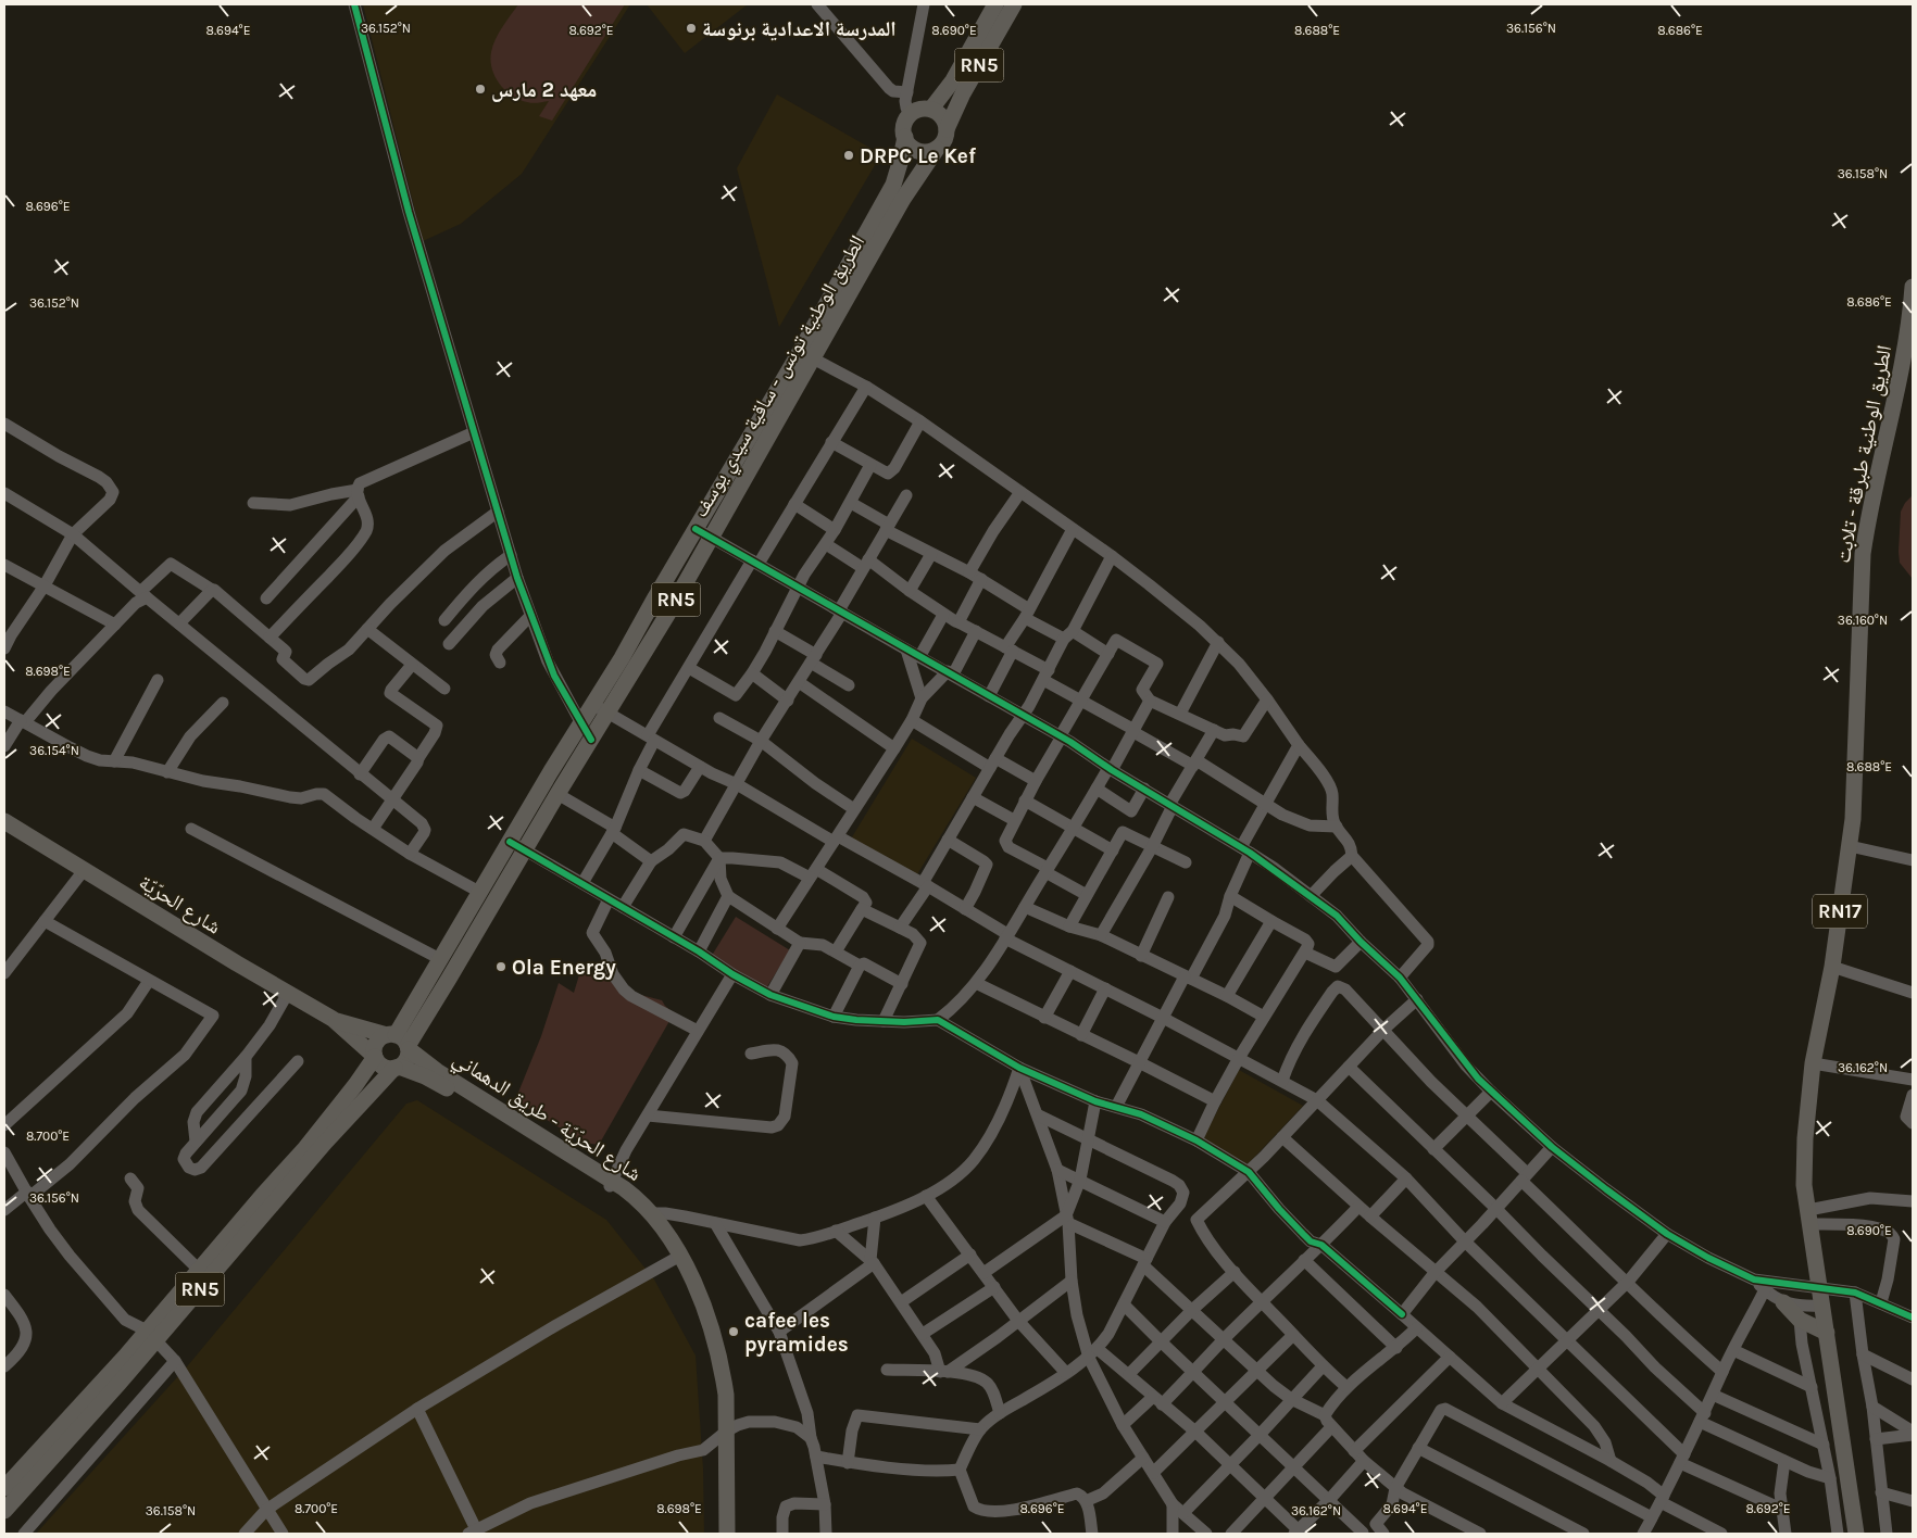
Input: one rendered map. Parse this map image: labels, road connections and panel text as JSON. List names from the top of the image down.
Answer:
{
  "streets": {
    "main road": [
      "RN5",
      "الطريق الوطنية تونس - ساقية سيدي يوسف",
      "الطريق الوطنية طبرقة - تلابت",
      "شارع الحرّيّة",
      "RN17",
      "شارع الحرّيّة - طريق الدهماني"
    ]
  },
  "crossings": [
    ["RN5", "الطريق الوطنية تونس - ساقية سيدي يوسف"],
    ["RN5", "شارع الحرّيّة"],
    ["RN5", "شارع الحرّيّة - طريق الدهماني"],
    ["الطريق الوطنية تونس - ساقية سيدي يوسف", "شارع الحرّيّة"],
    ["الطريق الوطنية تونس - ساقية سيدي يوسف", "شارع الحرّيّة - طريق الدهماني"],
    ["شارع الحرّيّة", "شارع الحرّيّة - طريق الدهماني"]
  ],
  "places": [
    "المدرسة الاعدادية برنوسة",
    "معهد 2 مارس",
    "DRPC Le Kef",
    "Ola Energy",
    "cafee les pyramides"
  ],
  "coordinates": [
    "36.152°N",
    "36.156°N",
    "8.694°E",
    "8.692°E",
    "8.690°E",
    "8.688°E",
    "8.686°E",
    "36.158°N",
    "8.696°E",
    "36.160°N",
    "8.698°E",
    "36.154°N",
    "36.162°N",
    "8.700°E"
  ]
}
